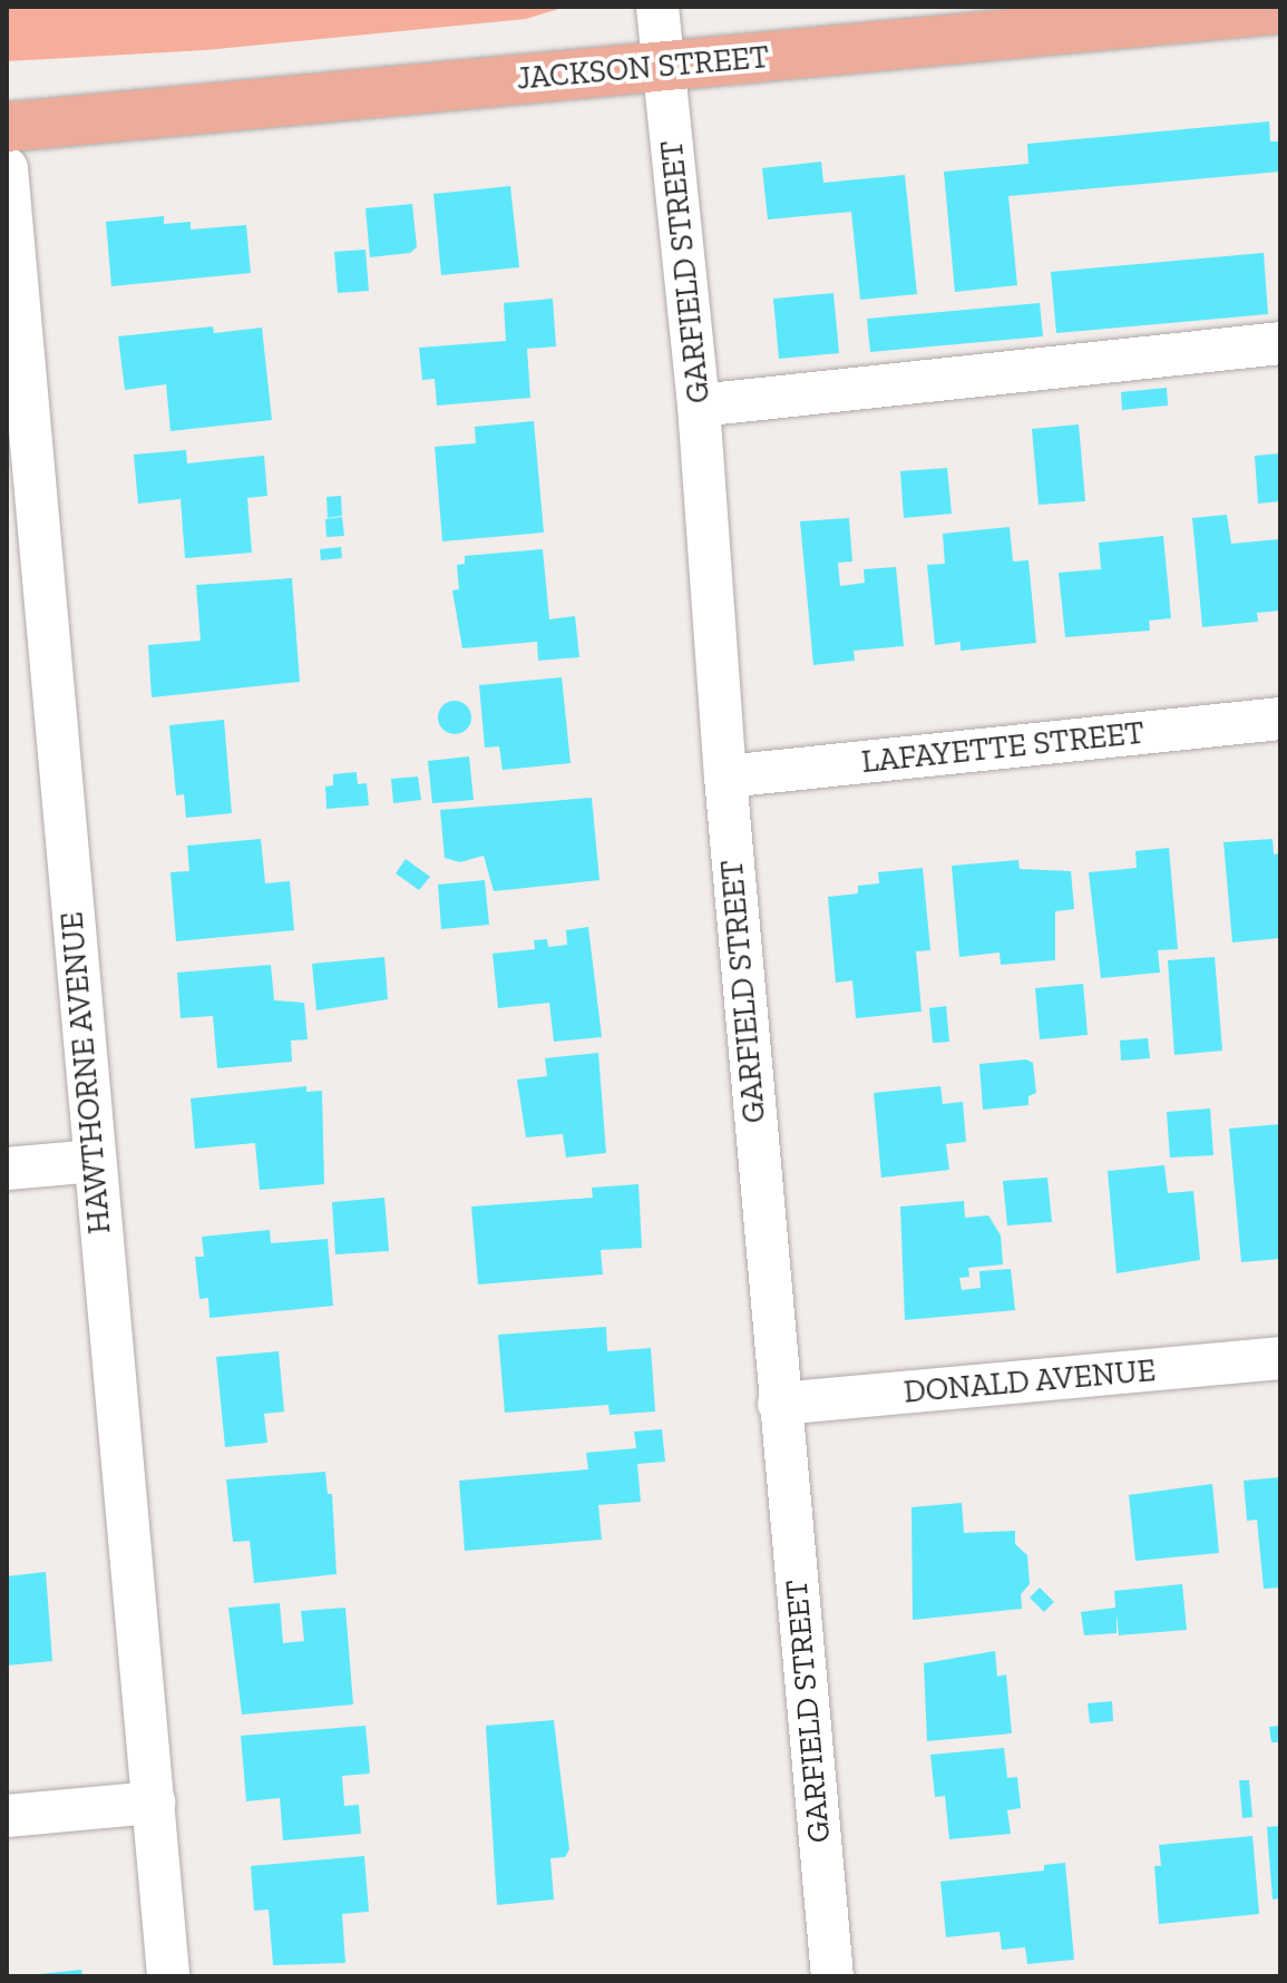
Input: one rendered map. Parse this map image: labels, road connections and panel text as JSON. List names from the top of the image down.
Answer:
{
  "streets": {
    "main road": ["JACKSON STREET"],
    "street": [
      "GARFIELD STREET",
      "LAFAYETTE STREET",
      "HAWTHORNE AVENUE",
      "DONALD AVENUE"
    ]
  },
  "crossings": [
    ["JACKSON STREET", "GARFIELD STREET"],
    ["GARFIELD STREET", "LAFAYETTE STREET"],
    ["GARFIELD STREET", "DONALD AVENUE"]
  ]
}
